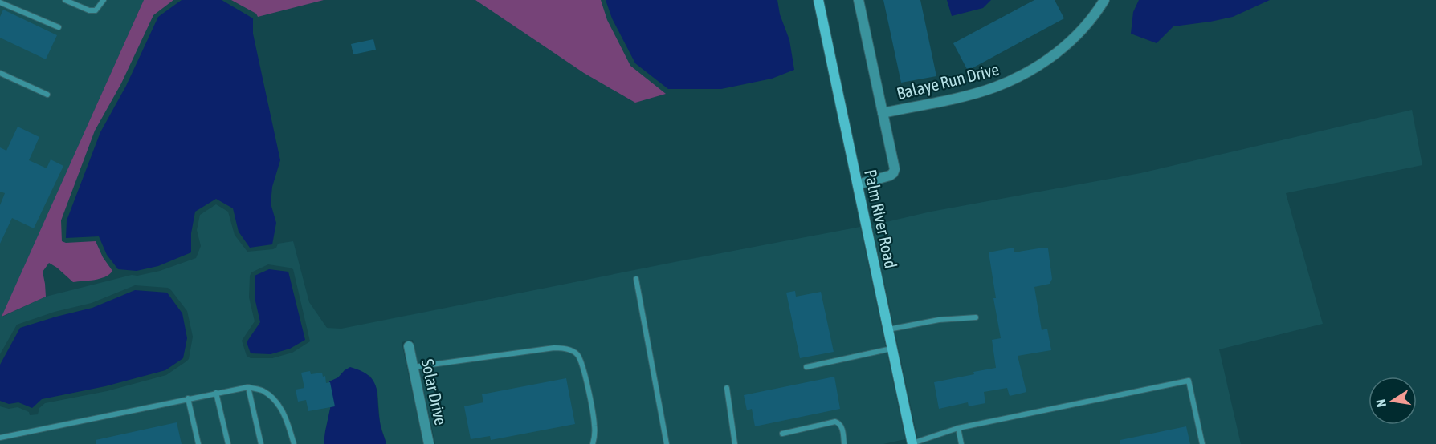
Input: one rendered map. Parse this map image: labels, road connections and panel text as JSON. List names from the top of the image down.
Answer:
{
  "streets": {
    "street": ["Balaye Run Drive", "Palm River Road", "Solar Drive"]
  },
  "north": "left"
}
